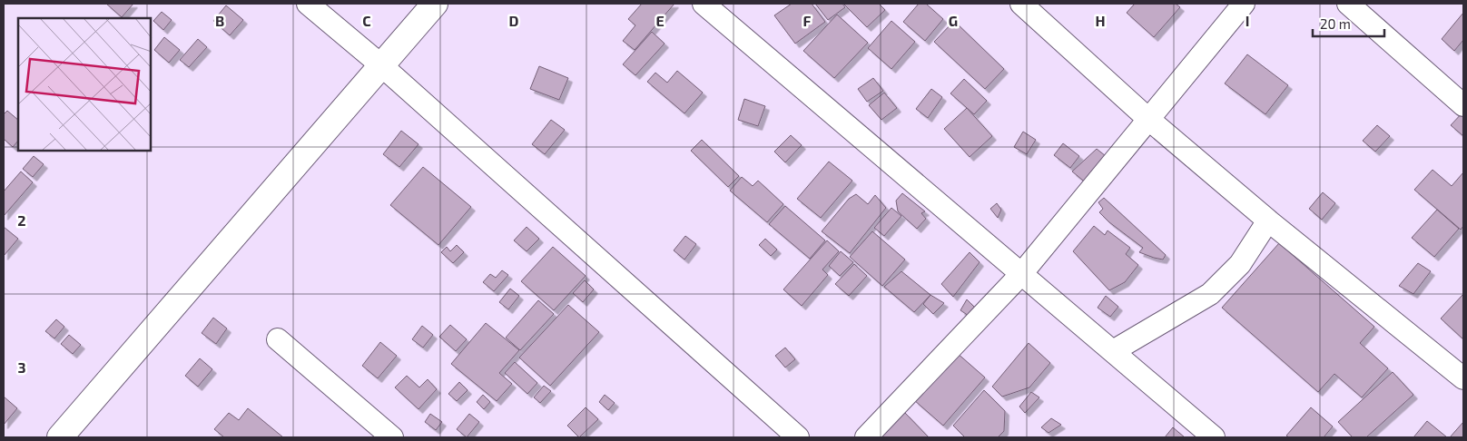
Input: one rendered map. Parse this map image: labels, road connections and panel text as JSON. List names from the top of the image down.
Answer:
{
  "scale_bar": "20 m",
  "grid": {
    "columns": [
      "B",
      "C",
      "D",
      "E",
      "F",
      "G",
      "H",
      "I"
    ],
    "rows": ["2", "3"]
  }
}
